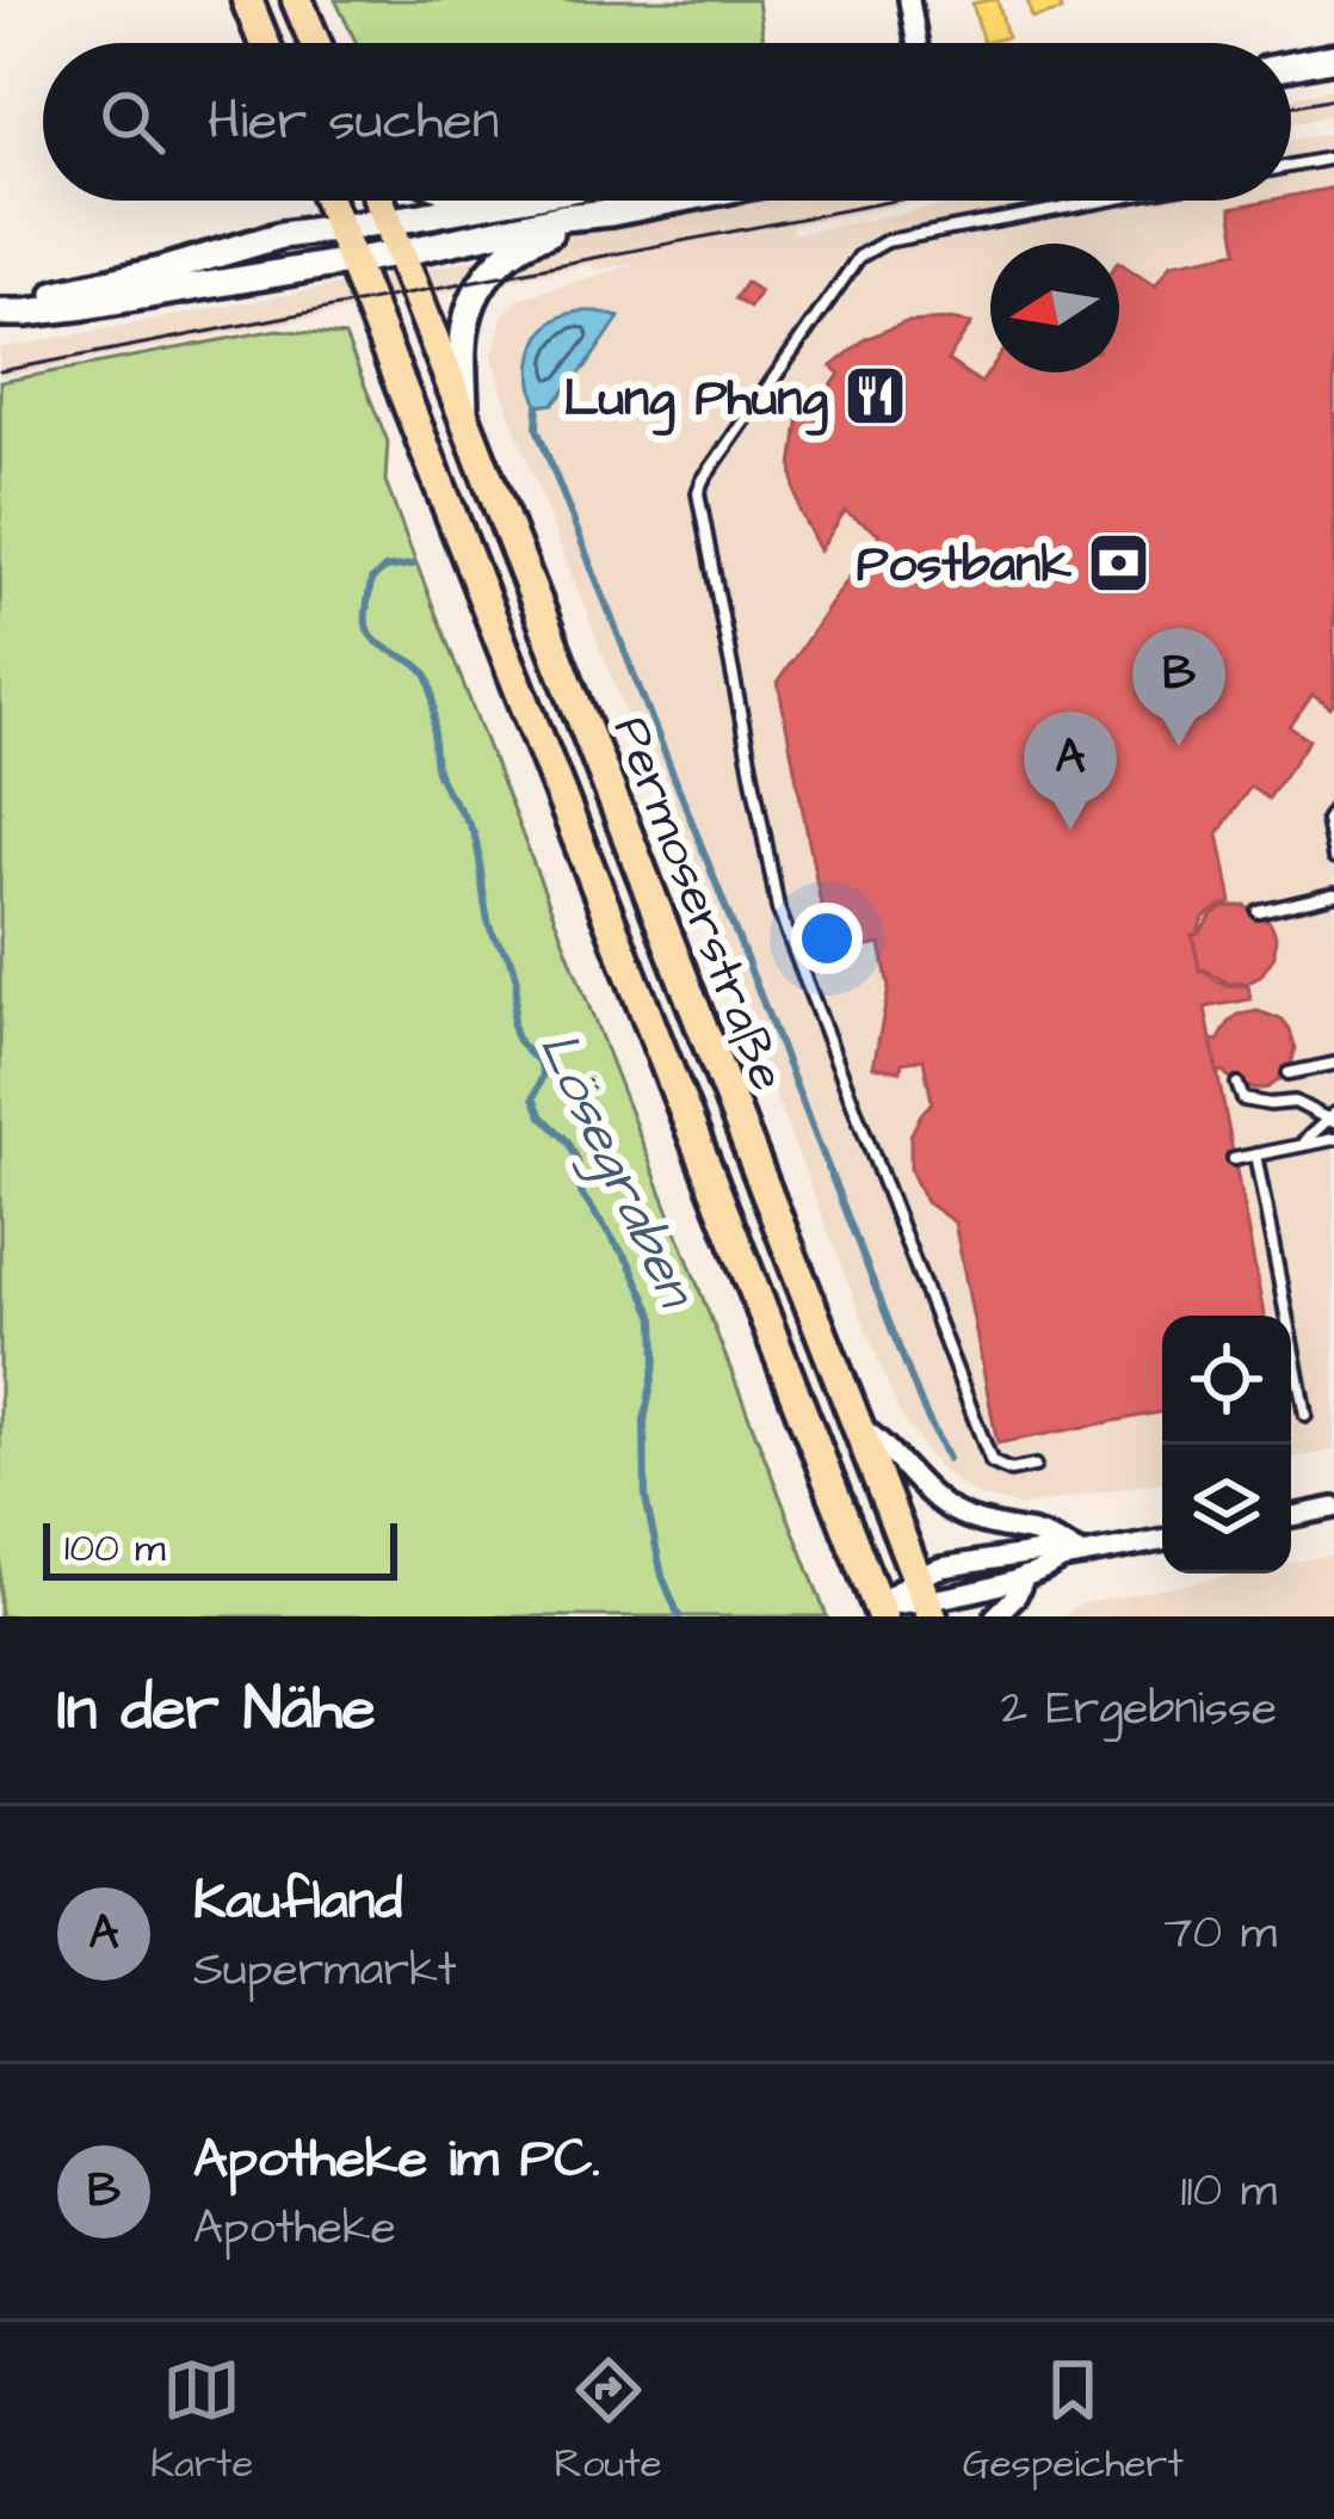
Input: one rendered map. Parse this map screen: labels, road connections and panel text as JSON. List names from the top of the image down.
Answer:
{
  "streets": {
    "main road": ["Permoserstraße"]
  },
  "water": ["Lösegraben"],
  "places": {
    "restaurant": ["Lung Phung"],
    "bank": ["Postbank"]
  },
  "scale_bar": "100 m",
  "north": "left",
  "page": {
    "search": "Hier suchen",
    "pins": ["B", "A"],
    "scale": "100 m",
    "heading": ["In der Nähe", "2 Ergebnisse"],
    "list": [
      {
        "mark": "A",
        "name": "Kaufland",
        "note": "Supermarkt",
        "value": "70 m"
      },
      {
        "mark": "B",
        "name": "Apotheke im PC.",
        "note": "Apotheke",
        "value": "110 m"
      }
    ],
    "nav": ["Karte", "Route", "Gespeichert"]
  }
}
